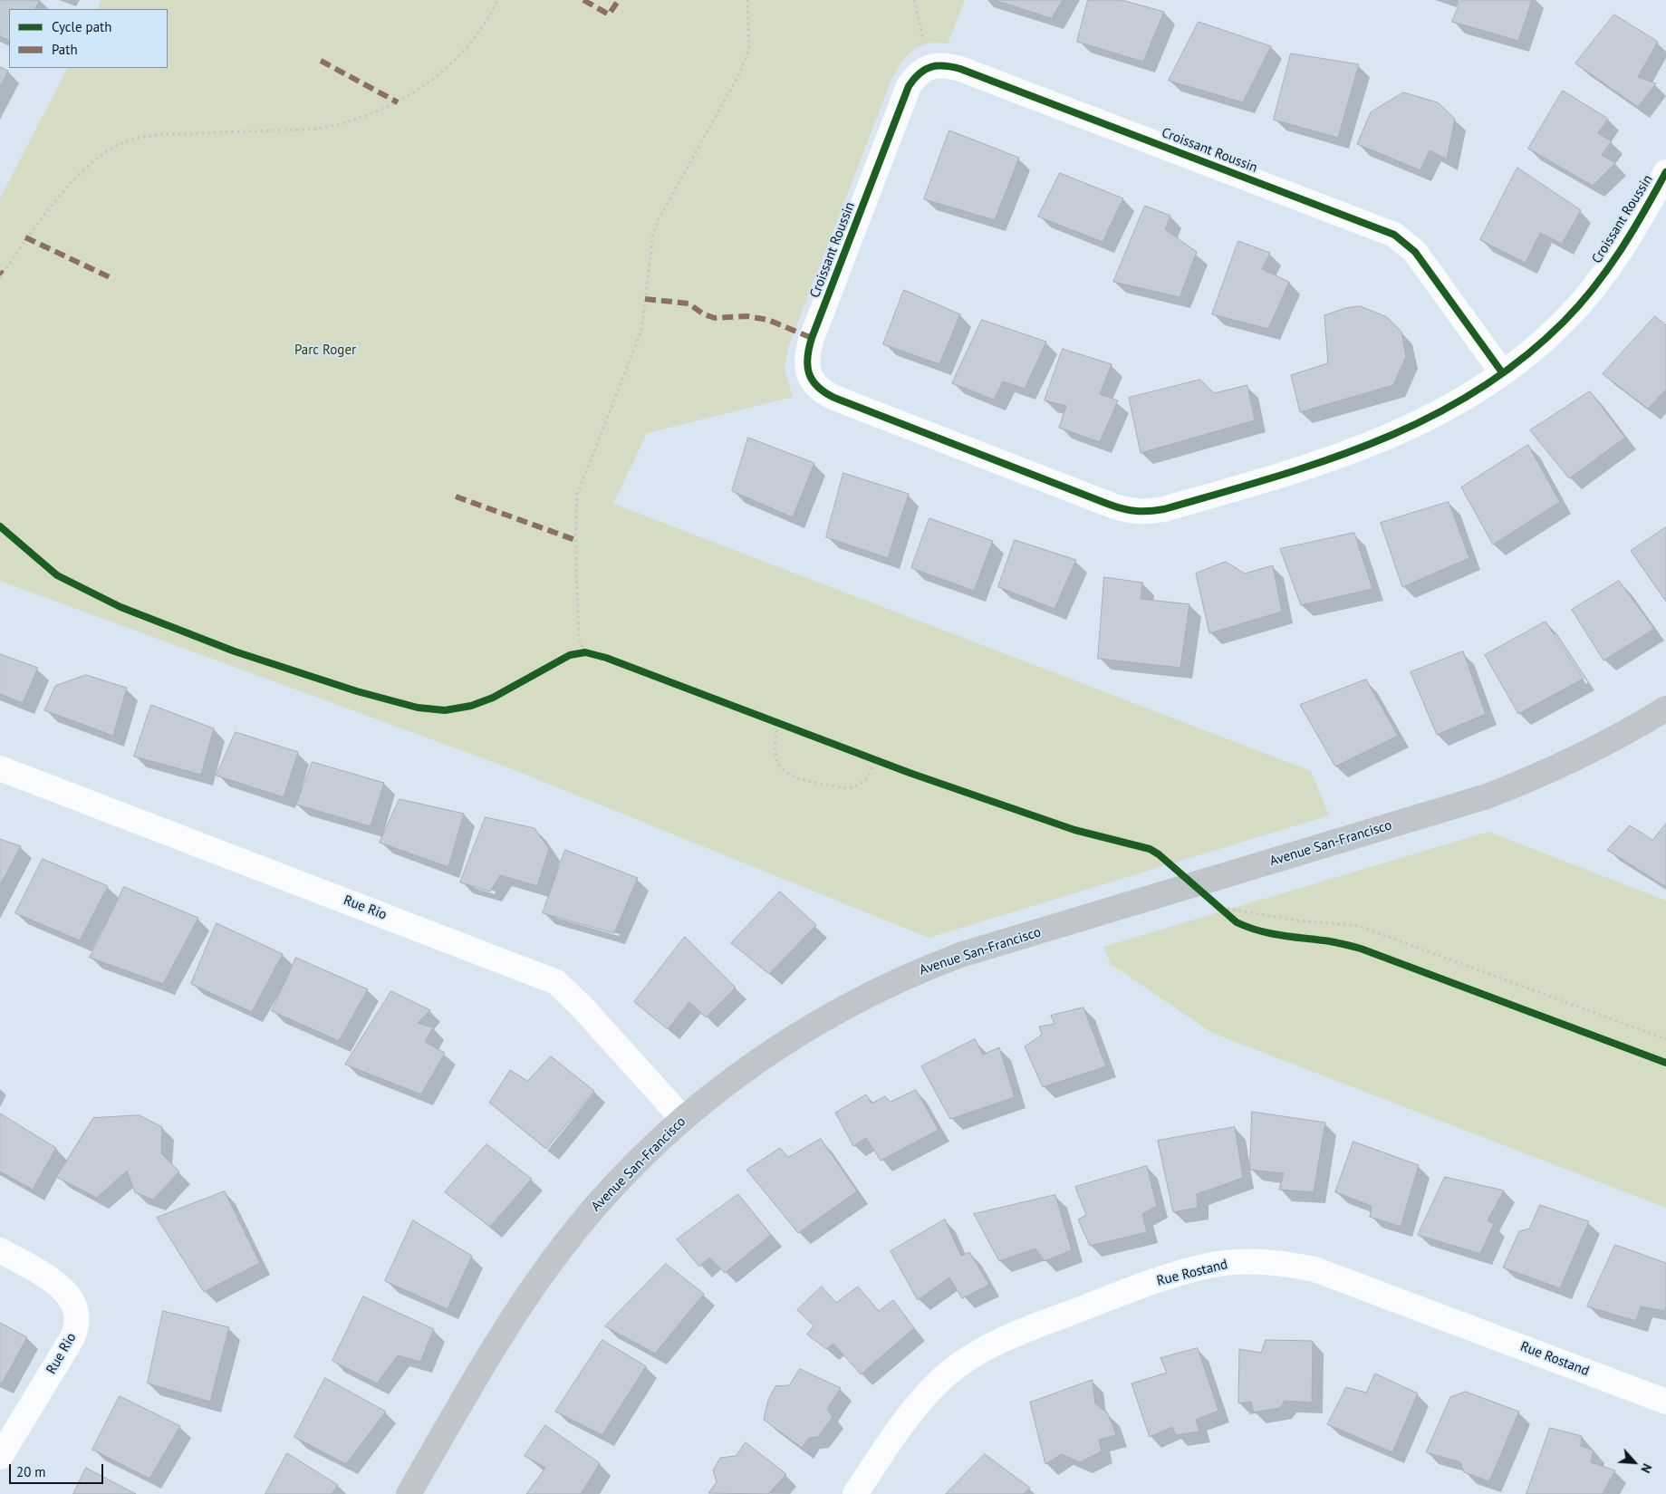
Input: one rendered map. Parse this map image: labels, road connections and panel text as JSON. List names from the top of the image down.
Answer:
{
  "streets": {
    "street": [
      "Croissant Roussin",
      "Avenue San-Francisco",
      "Rue Rio",
      "Rue Rostand"
    ]
  },
  "crossings": [
    ["Avenue San-Francisco", "Rue Rio"]
  ],
  "parks": ["Parc Roger"],
  "legend": ["Cycle path", "Path"],
  "scale_bar": "20 m",
  "north": "bottom right"
}
